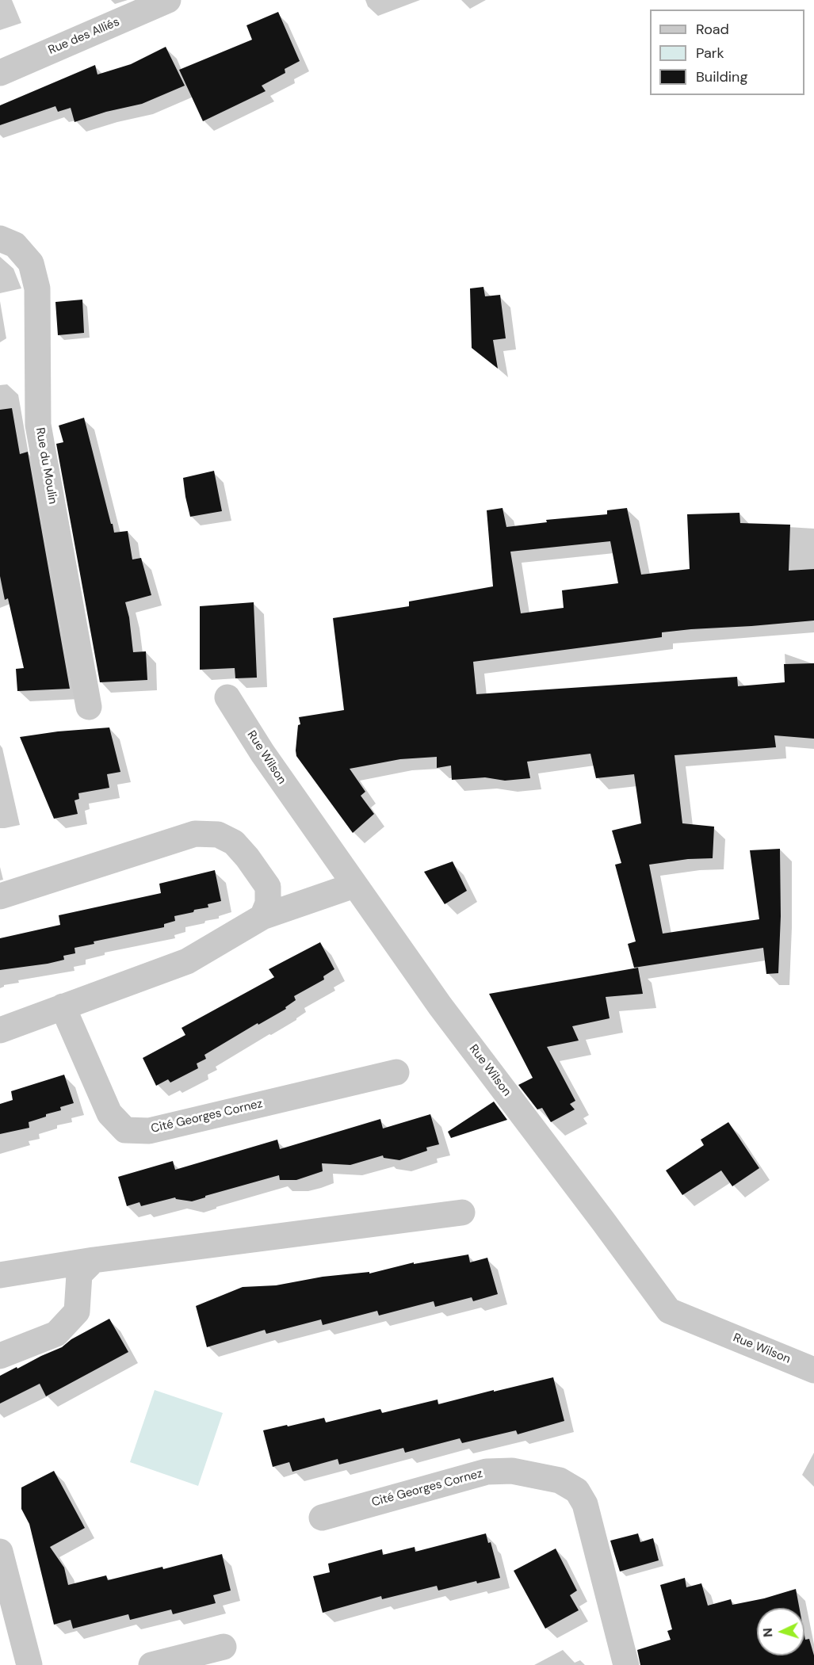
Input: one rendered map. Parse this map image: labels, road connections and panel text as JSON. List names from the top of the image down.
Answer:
{
  "streets": {
    "street": [
      "Rue des Alliés",
      "Rue du Moulin",
      "Rue Wilson",
      "Cité Georges Cornez"
    ]
  },
  "legend": ["Road", "Park", "Building"],
  "north": "left"
}
